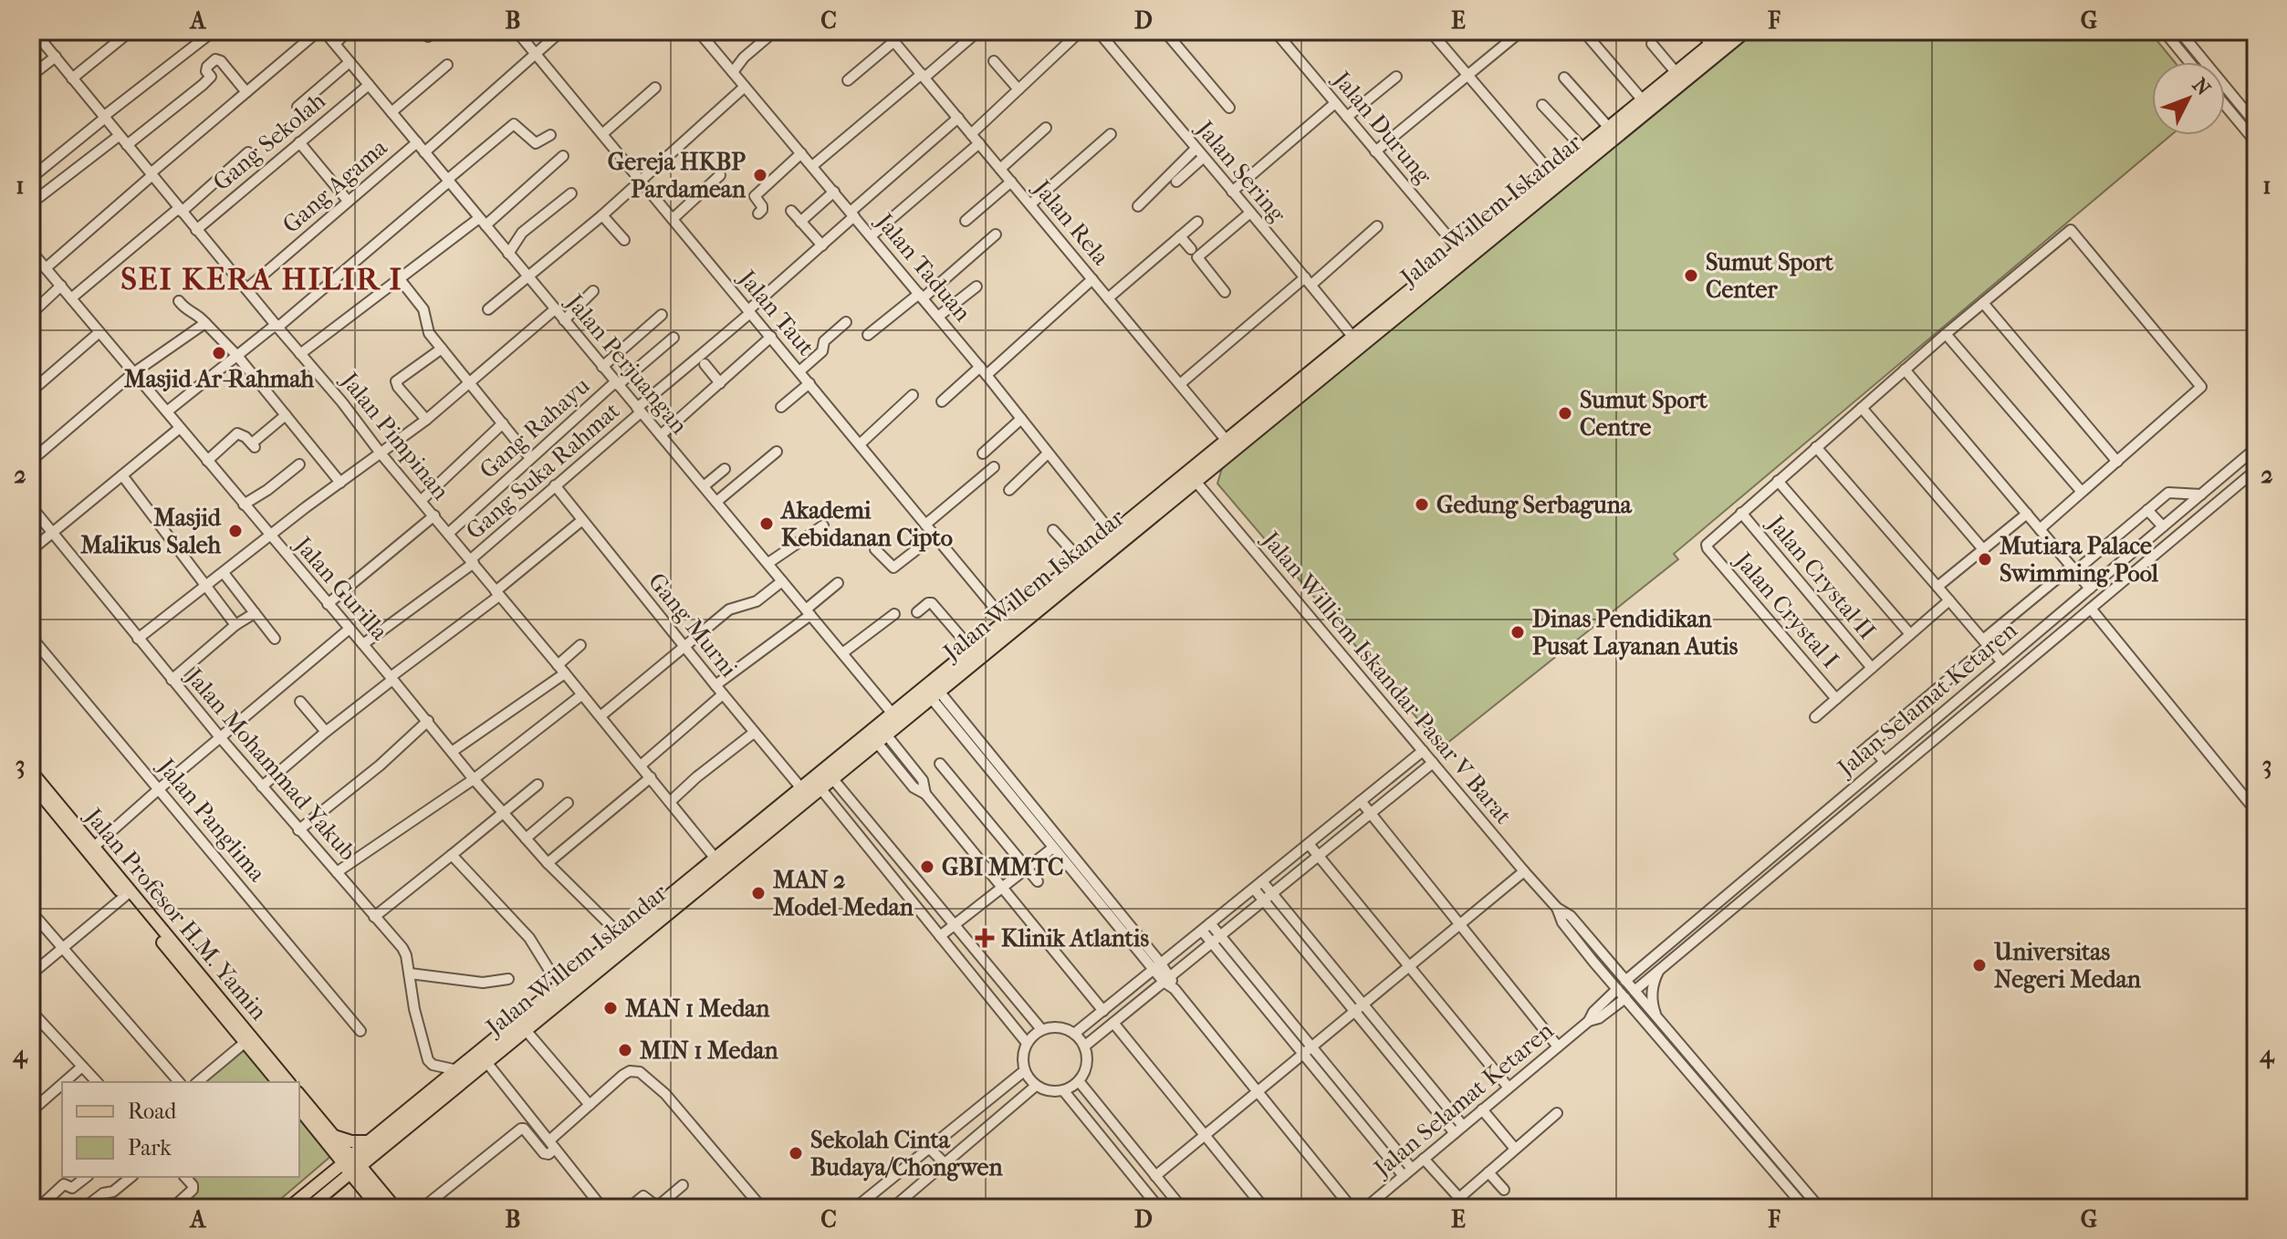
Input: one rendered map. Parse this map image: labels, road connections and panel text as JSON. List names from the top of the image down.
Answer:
{
  "streets": {
    "highway": ["Jalan Willem Iskandar"],
    "main road": ["Jalan Profesor H.M. Yamin"],
    "street": [
      "Jalan Durung",
      "Gang Sekolah",
      "Jalan Sering",
      "Gang Agama",
      "Jalan Rela",
      "Jalan Taduan",
      "Jalan Taut",
      "Jalan Perjuangan",
      "Gang Rahayu",
      "Jalan Pimpinan",
      "Gang Suka Rahmat",
      "Jalan Crystal II",
      "Jalan Gurilla",
      "Jalan Crystal I",
      "Gang Murni",
      "Jalan Williem Iskandar Pasar V Barat",
      "Jalan Selamat Ketaren",
      "Jalan Mohammad Yakub",
      "Jalan Panglima"
    ]
  },
  "crossings": [
    ["Jalan Durung", "Jalan Willem Iskandar"],
    ["Gang Sekolah", "Jalan Perjuangan"],
    ["Gang Sekolah", "Jalan Pimpinan"],
    ["Jalan Sering", "Jalan Willem Iskandar"],
    ["Gang Agama", "Jalan Perjuangan"],
    ["Gang Agama", "Jalan Pimpinan"],
    ["Jalan Willem Iskandar", "Jalan Rela"],
    ["Jalan Willem Iskandar", "Jalan Taduan"],
    ["Jalan Willem Iskandar", "Jalan Taut"],
    ["Jalan Willem Iskandar", "Jalan Perjuangan"],
    ["Jalan Willem Iskandar", "Jalan Pimpinan"],
    ["Jalan Willem Iskandar", "Jalan Gurilla"],
    ["Jalan Willem Iskandar", "Gang Murni"],
    ["Jalan Willem Iskandar", "Jalan Williem Iskandar Pasar V Barat"],
    ["Jalan Willem Iskandar", "Jalan Mohammad Yakub"],
    ["Jalan Rela", "Gang Suka Rahmat"],
    ["Jalan Taduan", "Gang Suka Rahmat"],
    ["Jalan Taut", "Gang Suka Rahmat"],
    ["Jalan Perjuangan", "Gang Rahayu"],
    ["Jalan Perjuangan", "Gang Suka Rahmat"],
    ["Gang Rahayu", "Jalan Pimpinan"],
    ["Jalan Pimpinan", "Gang Suka Rahmat"],
    ["Gang Suka Rahmat", "Jalan Gurilla"],
    ["Gang Suka Rahmat", "Gang Murni"],
    ["Jalan Crystal II", "Jalan Crystal I"],
    ["Jalan Williem Iskandar Pasar V Barat", "Jalan Selamat Ketaren"]
  ],
  "districts": ["SEI KERA HILIR I"],
  "places": {
    "other": [
      "Gereja HKBP Pardamean",
      "Sumut Sport Center",
      "Masjid Ar-Rahmah",
      "Sumut Sport Centre",
      "Gedung Serbaguna",
      "Akademi Kebidanan Cipto",
      "Masjid Malikus Saleh",
      "Mutiara Palace Swimming Pool",
      "Dinas Pendidikan Pusat Layanan Autis",
      "GBI MMTC",
      "MAN 2 Model Medan",
      "Universitas Negeri Medan",
      "MAN 1 Medan",
      "MIN 1 Medan",
      "Sekolah Cinta Budaya/Chongwen"
    ],
    "health": ["Klinik Atlantis"]
  },
  "legend": ["Road", "Park"],
  "north": "top right",
  "grid": {
    "columns": [
      "A",
      "B",
      "C",
      "D",
      "E",
      "F",
      "G"
    ],
    "rows": [
      "1",
      "2",
      "3",
      "4"
    ]
  }
}
